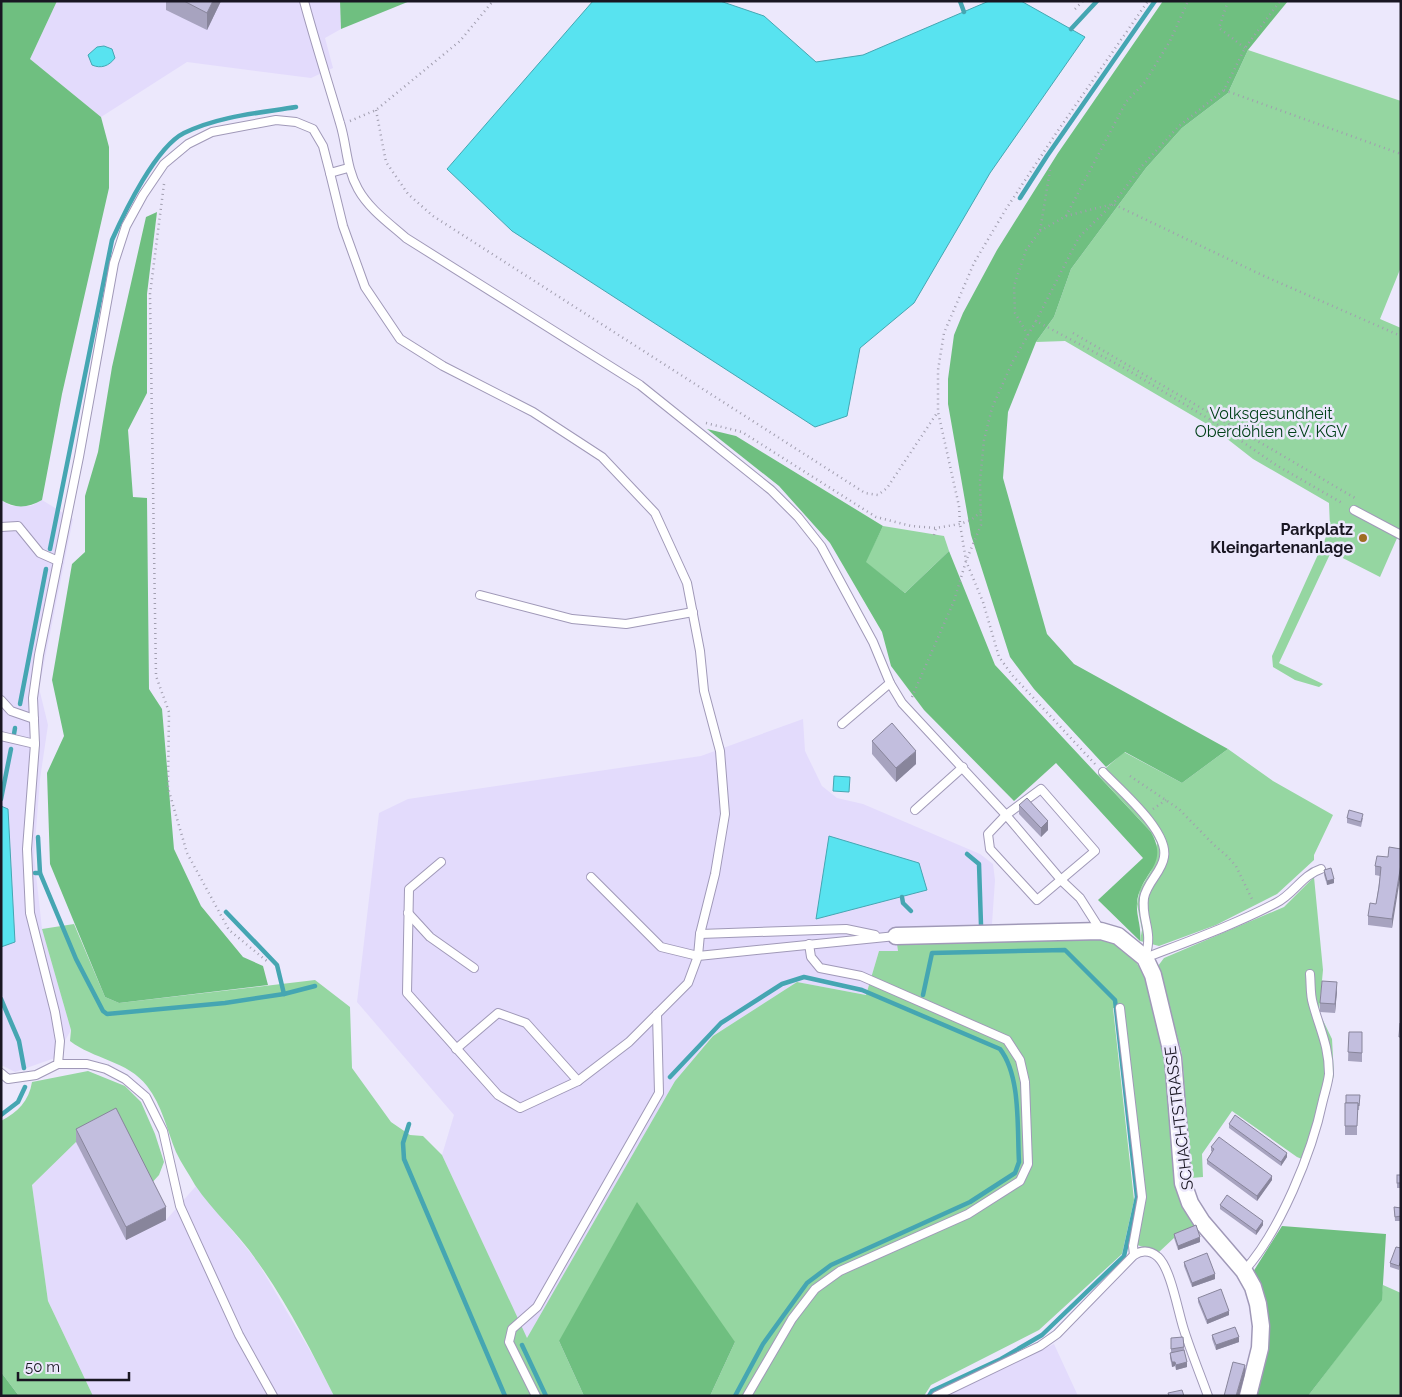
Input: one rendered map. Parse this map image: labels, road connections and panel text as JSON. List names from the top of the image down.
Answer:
{
  "streets": {
    "street": ["SCHACHTSTRASSE"]
  },
  "parks": ["Volksgesundheit Oberdöhlen e.V. KGV"],
  "places": ["Parkplatz Kleingartenanlage"],
  "scale_bar": "50 m"
}
